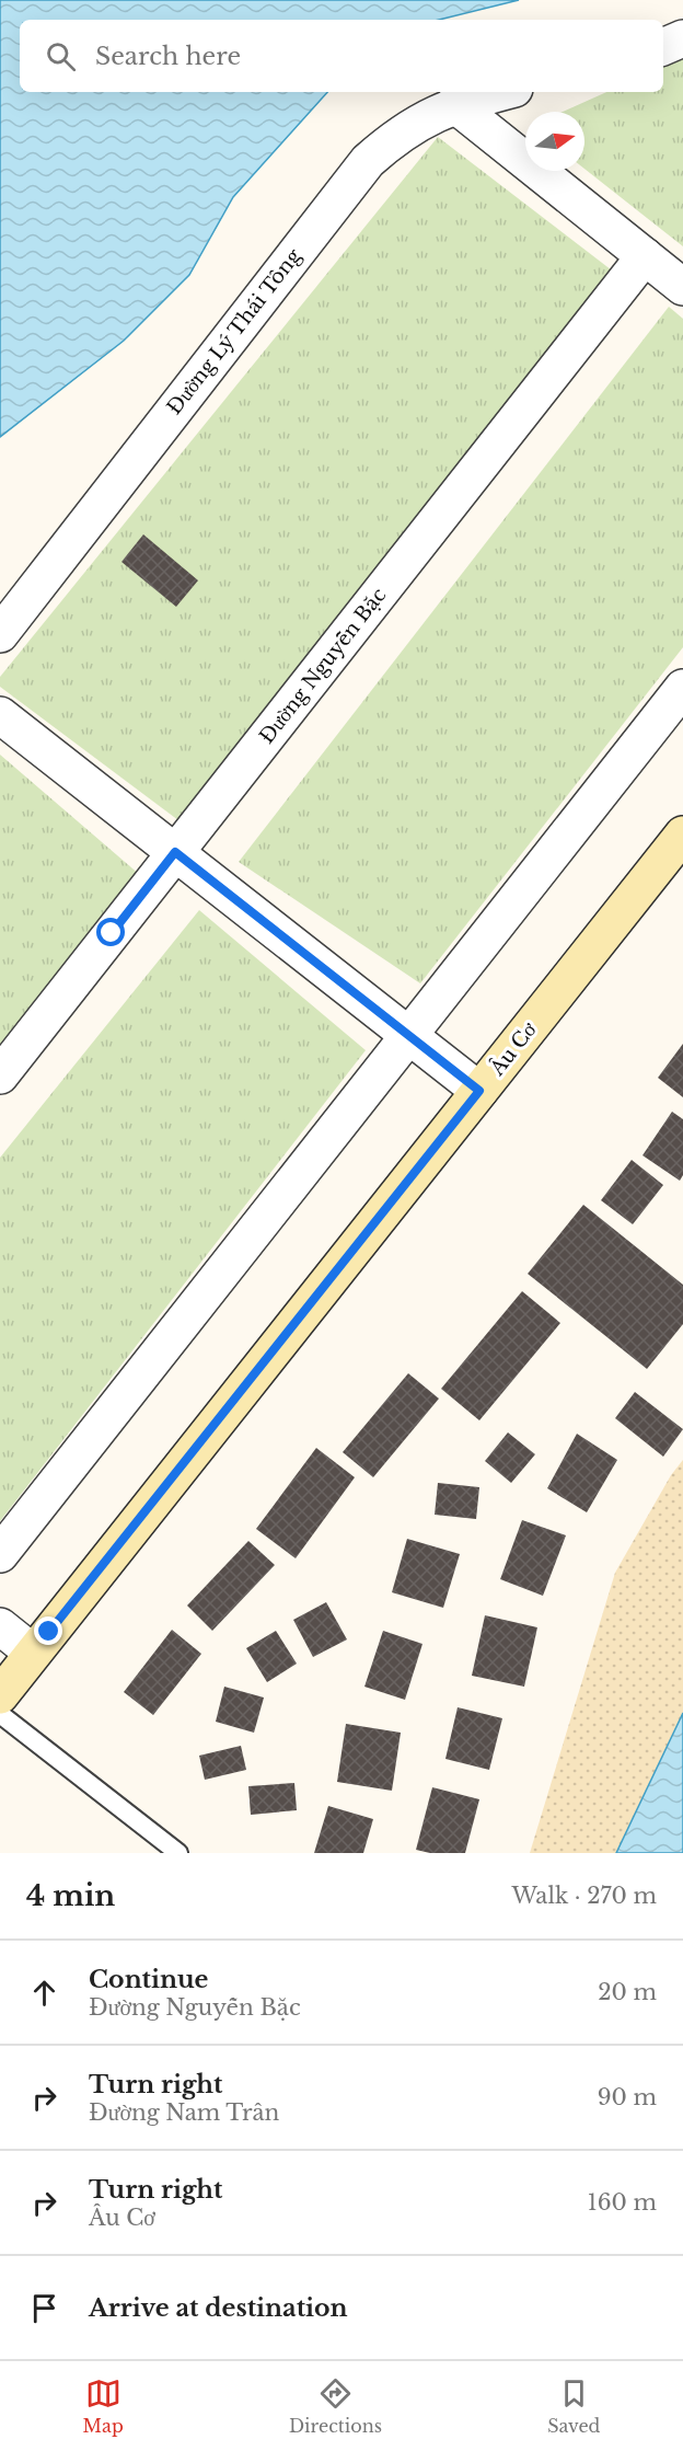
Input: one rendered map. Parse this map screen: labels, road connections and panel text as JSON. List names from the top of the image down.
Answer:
{
  "streets": {
    "main road": ["Âu Cơ"],
    "street": ["Đường Lý Thái Tông", "Đường Nguyễn Bặc"]
  },
  "north": "right",
  "page": {
    "search": "Search here",
    "heading": ["4 min", "Walk · 270 m"],
    "list": [
      ["Continue", "Đường Nguyễn Bặc", "20 m"],
      ["Turn right", "Đường Nam Trân", "90 m"],
      ["Turn right", "Âu Cơ", "160 m"],
      "Arrive at destination"
    ],
    "nav": ["Map", "Directions", "Saved"]
  }
}
